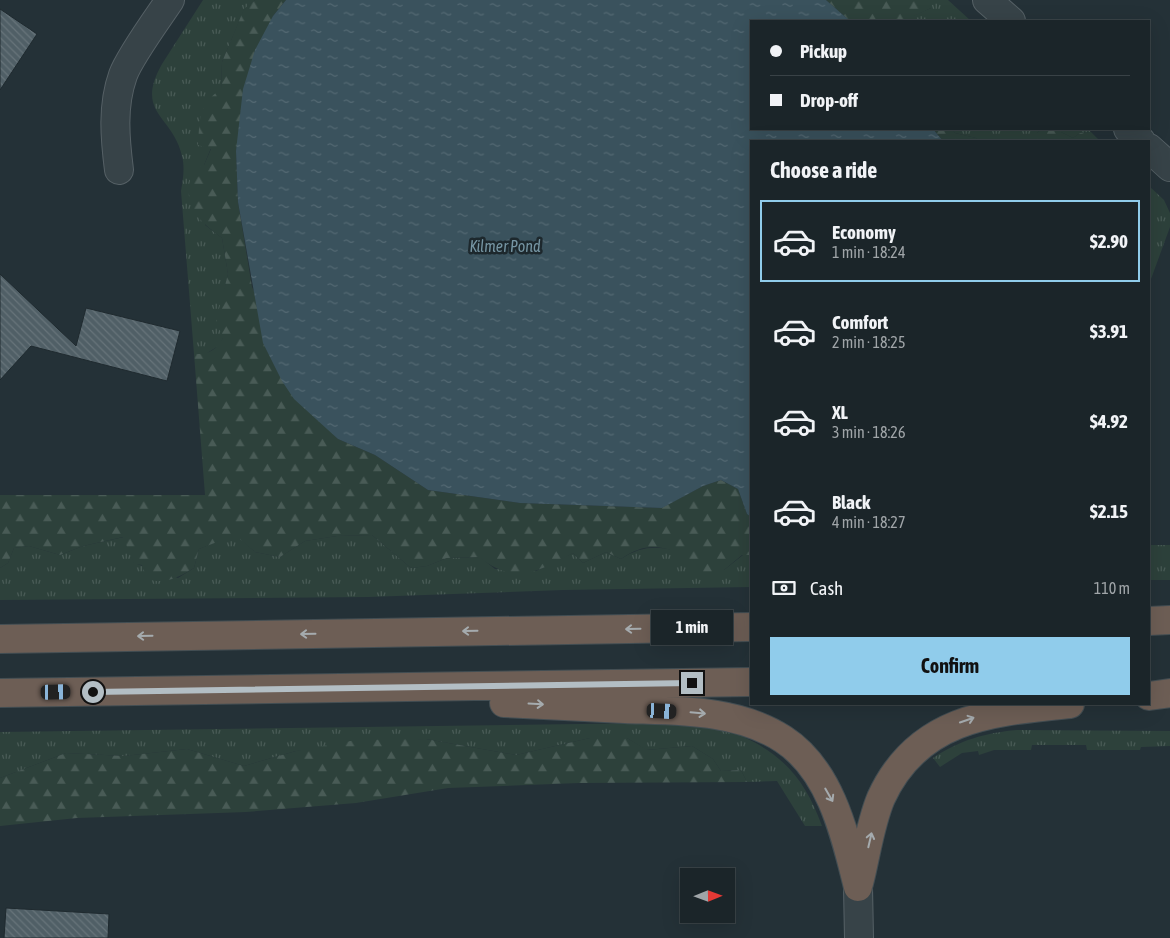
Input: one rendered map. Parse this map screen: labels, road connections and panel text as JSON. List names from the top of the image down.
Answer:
{
  "water": ["Kilmer Pond"],
  "north": "right",
  "page": {
    "banner": ["Pickup", "Drop-off"],
    "heading": "Choose a ride",
    "list": [
      {
        "name": "Economy",
        "note": "1 min · 18:24",
        "value": "$2.90"
      },
      {
        "name": "Comfort",
        "note": "2 min · 18:25",
        "value": "$3.91"
      },
      {
        "name": "XL",
        "note": "3 min · 18:26",
        "value": "$4.92"
      },
      {
        "name": "Black",
        "note": "4 min · 18:27",
        "value": "$2.15"
      }
    ],
    "pay": ["Cash", "110 m"],
    "bubble": "1 min",
    "buttons": "Confirm"
  }
}
